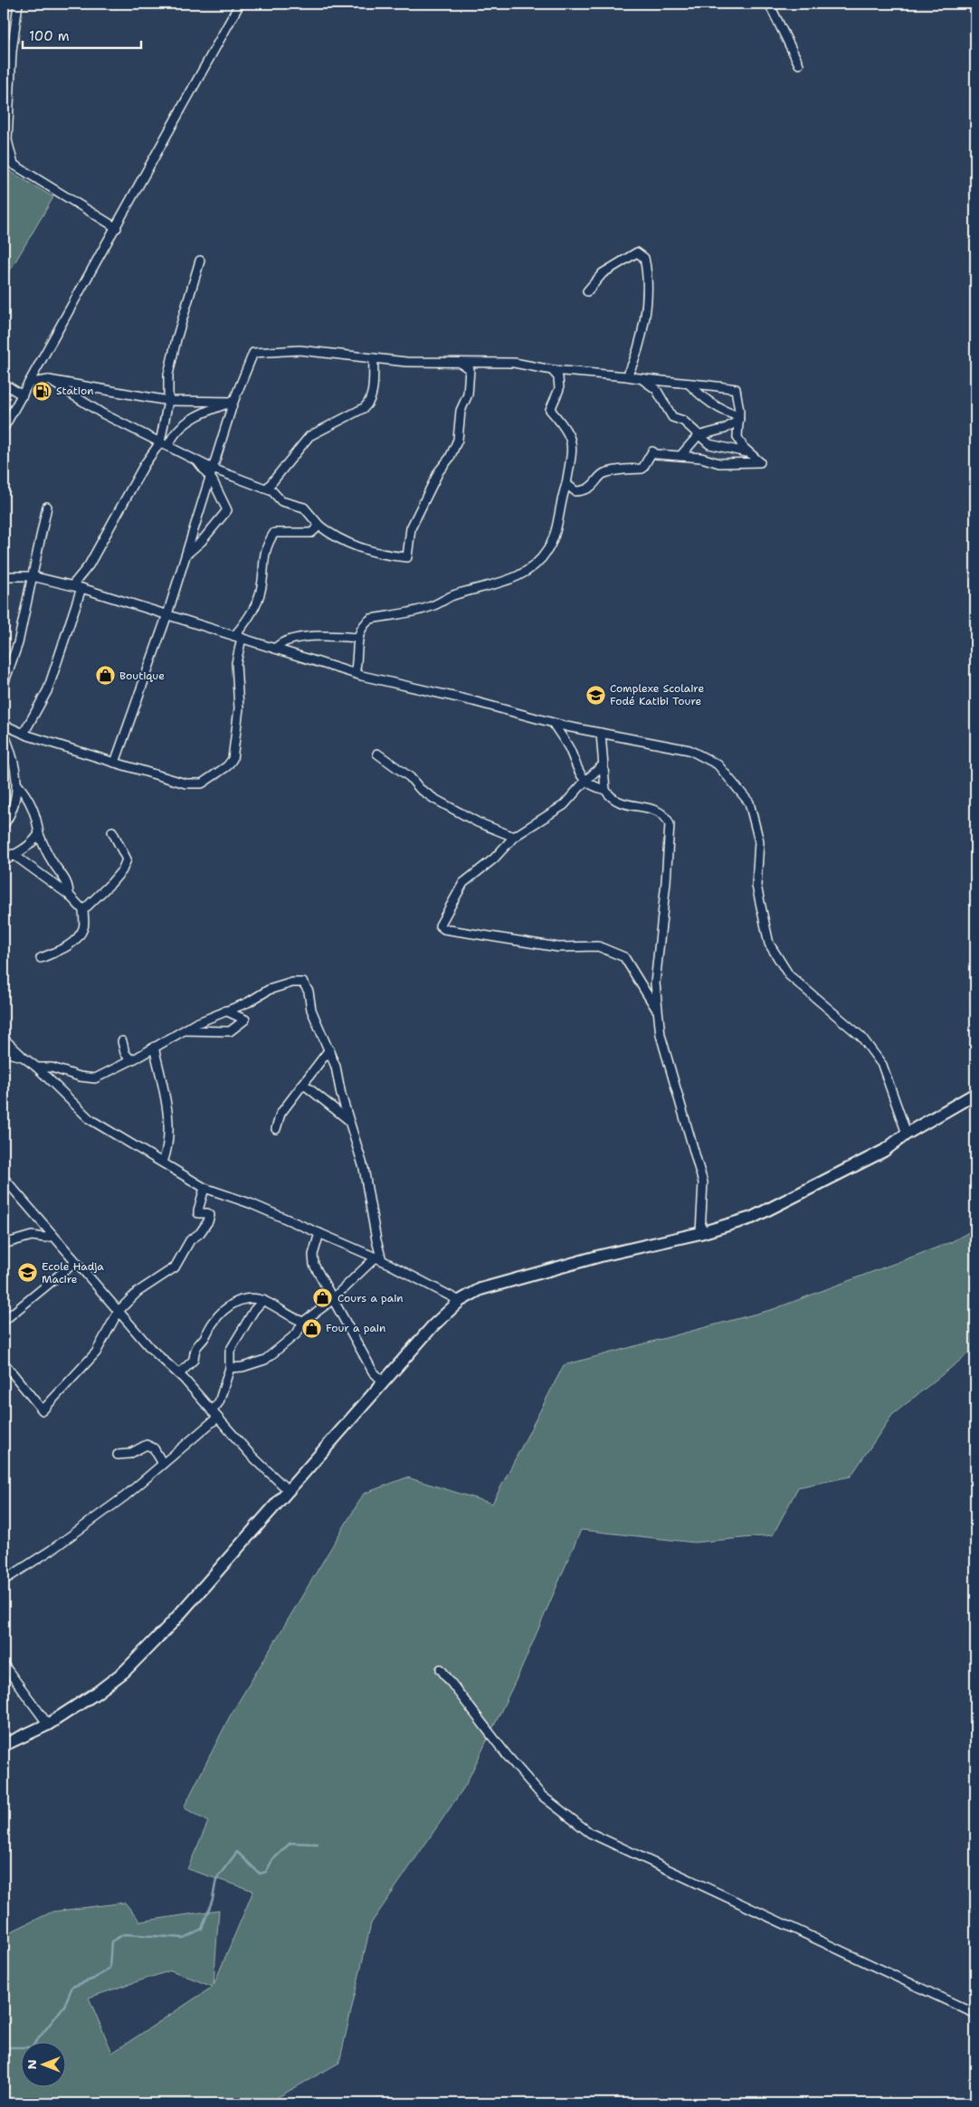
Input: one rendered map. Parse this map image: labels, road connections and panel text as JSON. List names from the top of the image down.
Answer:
{
  "places": {
    "fuel station": ["Station"],
    "shop": ["Boutique", "Cours a pain", "Four a pain"],
    "school or university": ["Complexe Scolaire Fodé Katibi Toure", "Ecole Hadja Macire"]
  },
  "scale_bar": "100 m",
  "north": "left"
}
